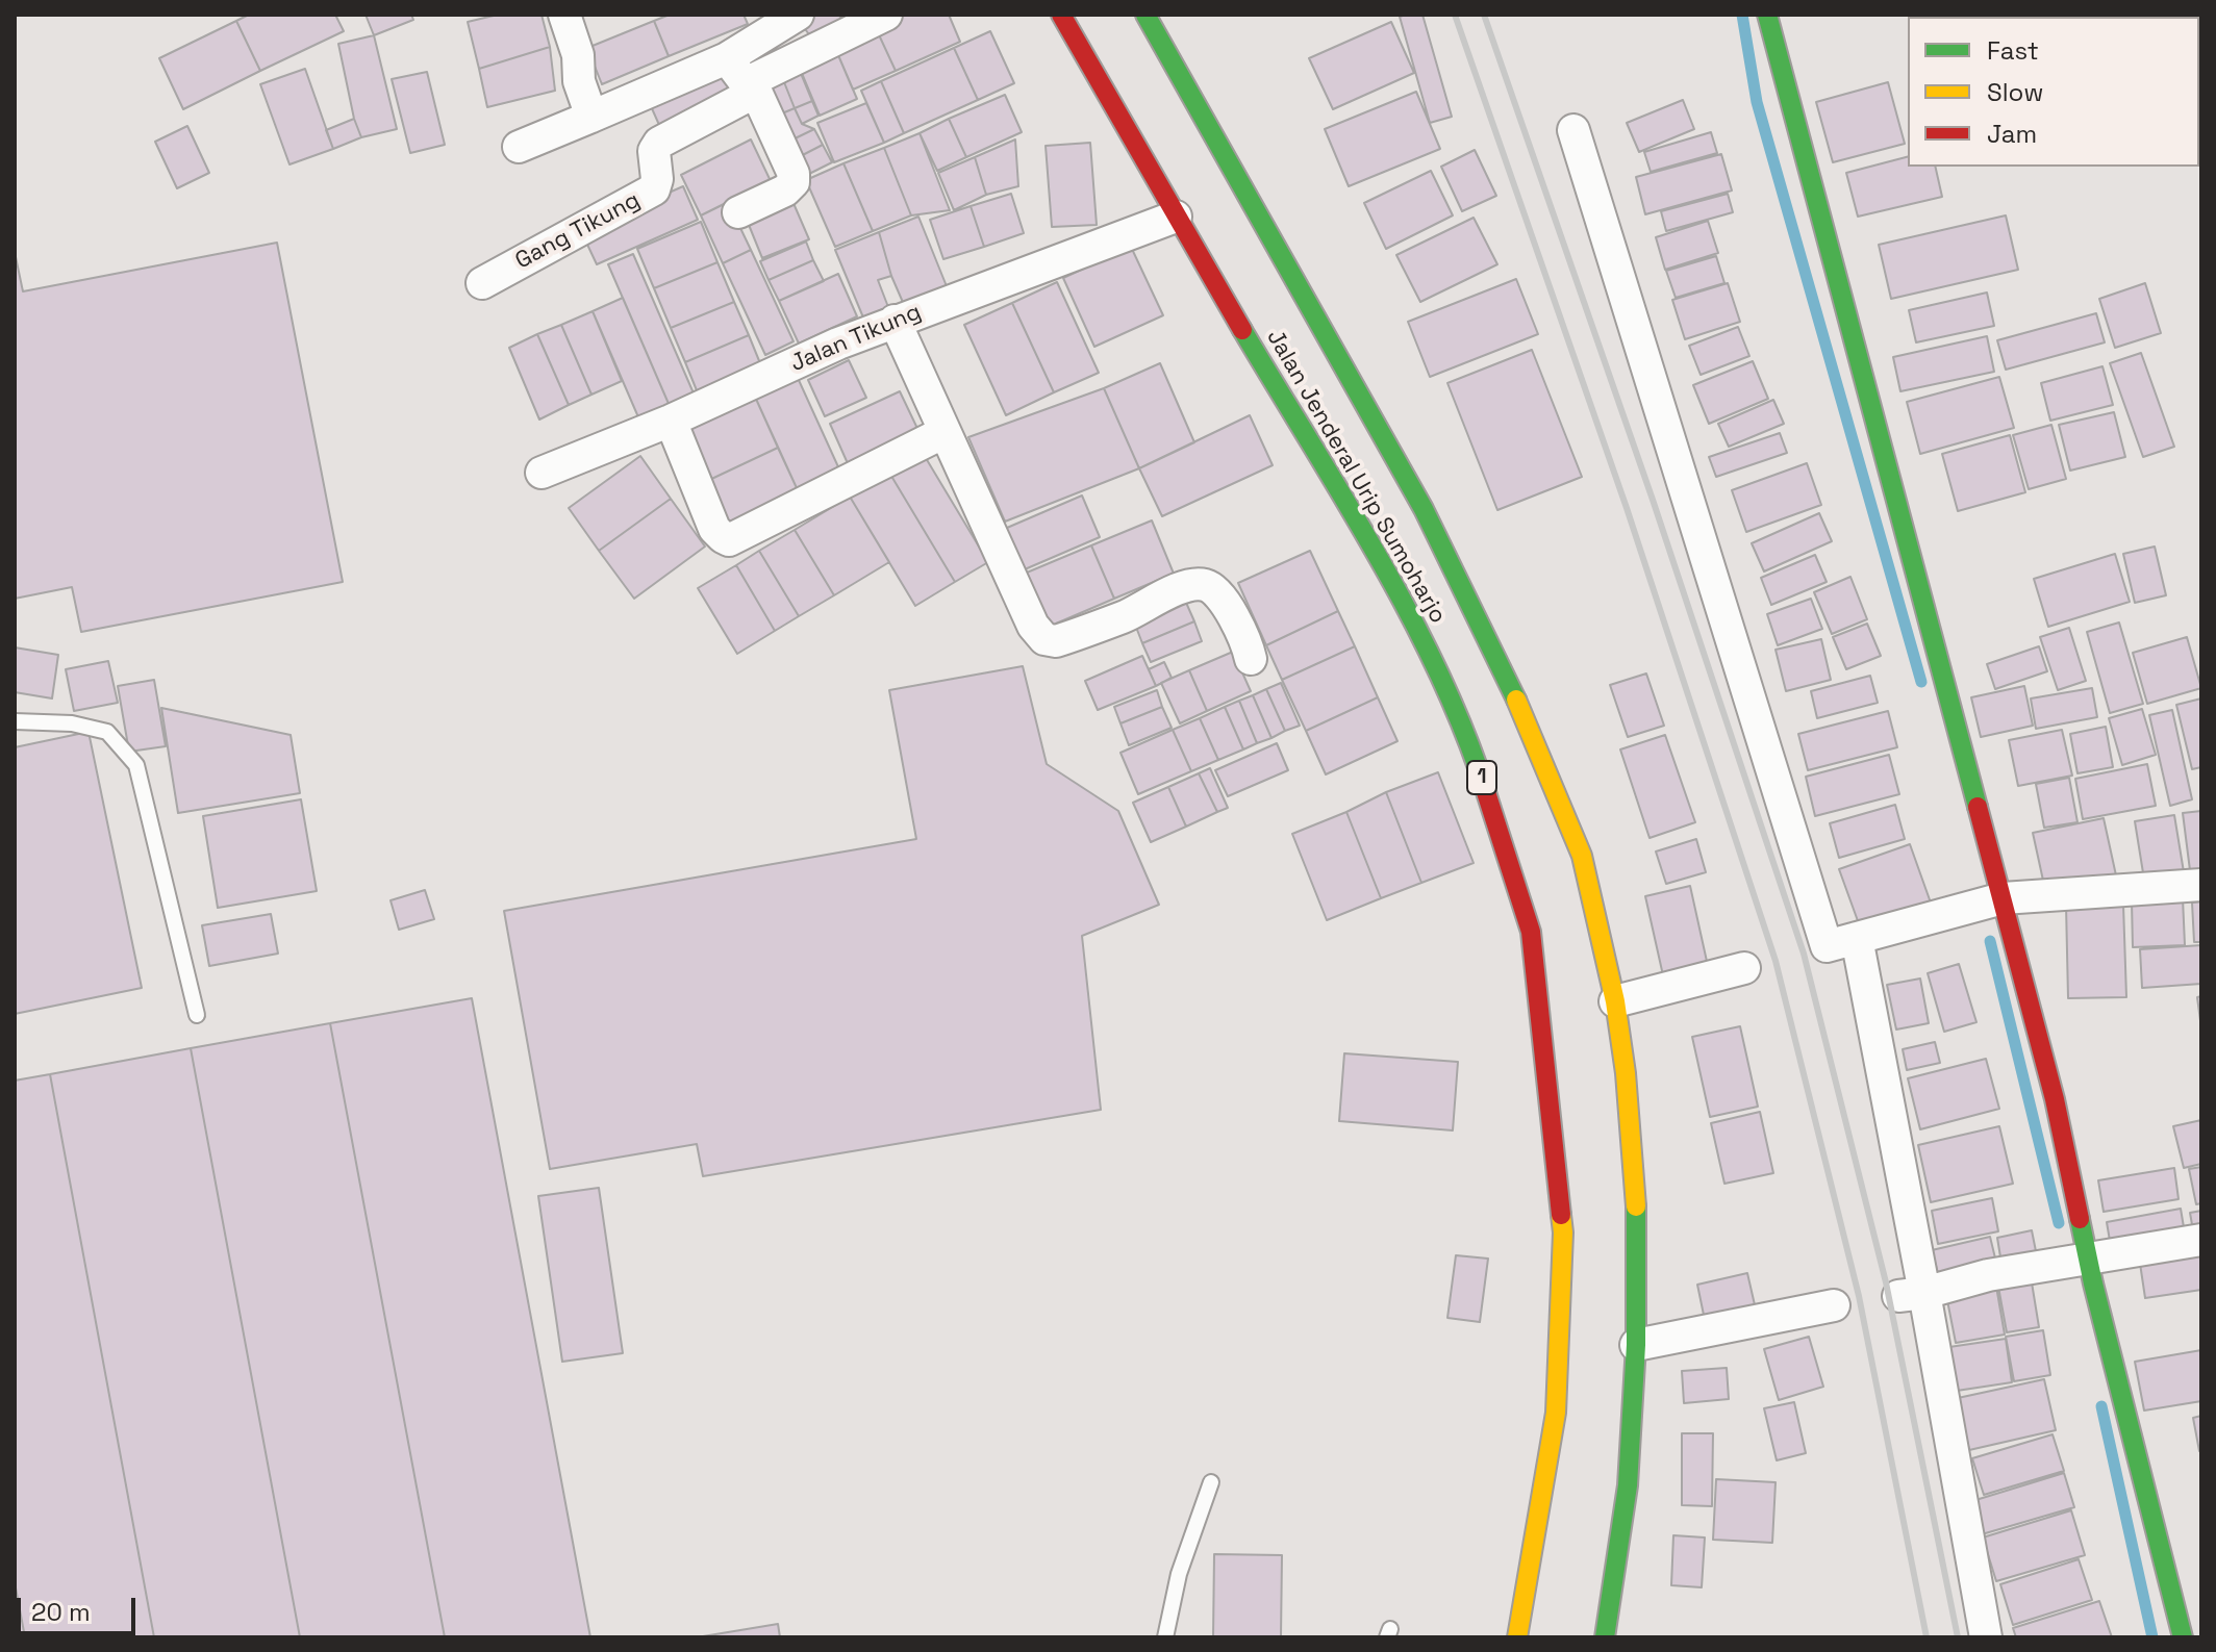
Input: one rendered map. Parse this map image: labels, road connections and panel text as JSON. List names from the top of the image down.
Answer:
{
  "streets": {
    "main road": ["Jalan Jenderal Urip Sumoharjo", "1"],
    "street": ["Gang Tikung", "Jalan Tikung"]
  },
  "crossings": [
    ["Jalan Tikung", "Jalan Jenderal Urip Sumoharjo"]
  ],
  "legend": ["Fast", "Slow", "Jam"],
  "scale_bar": "20 m"
}
